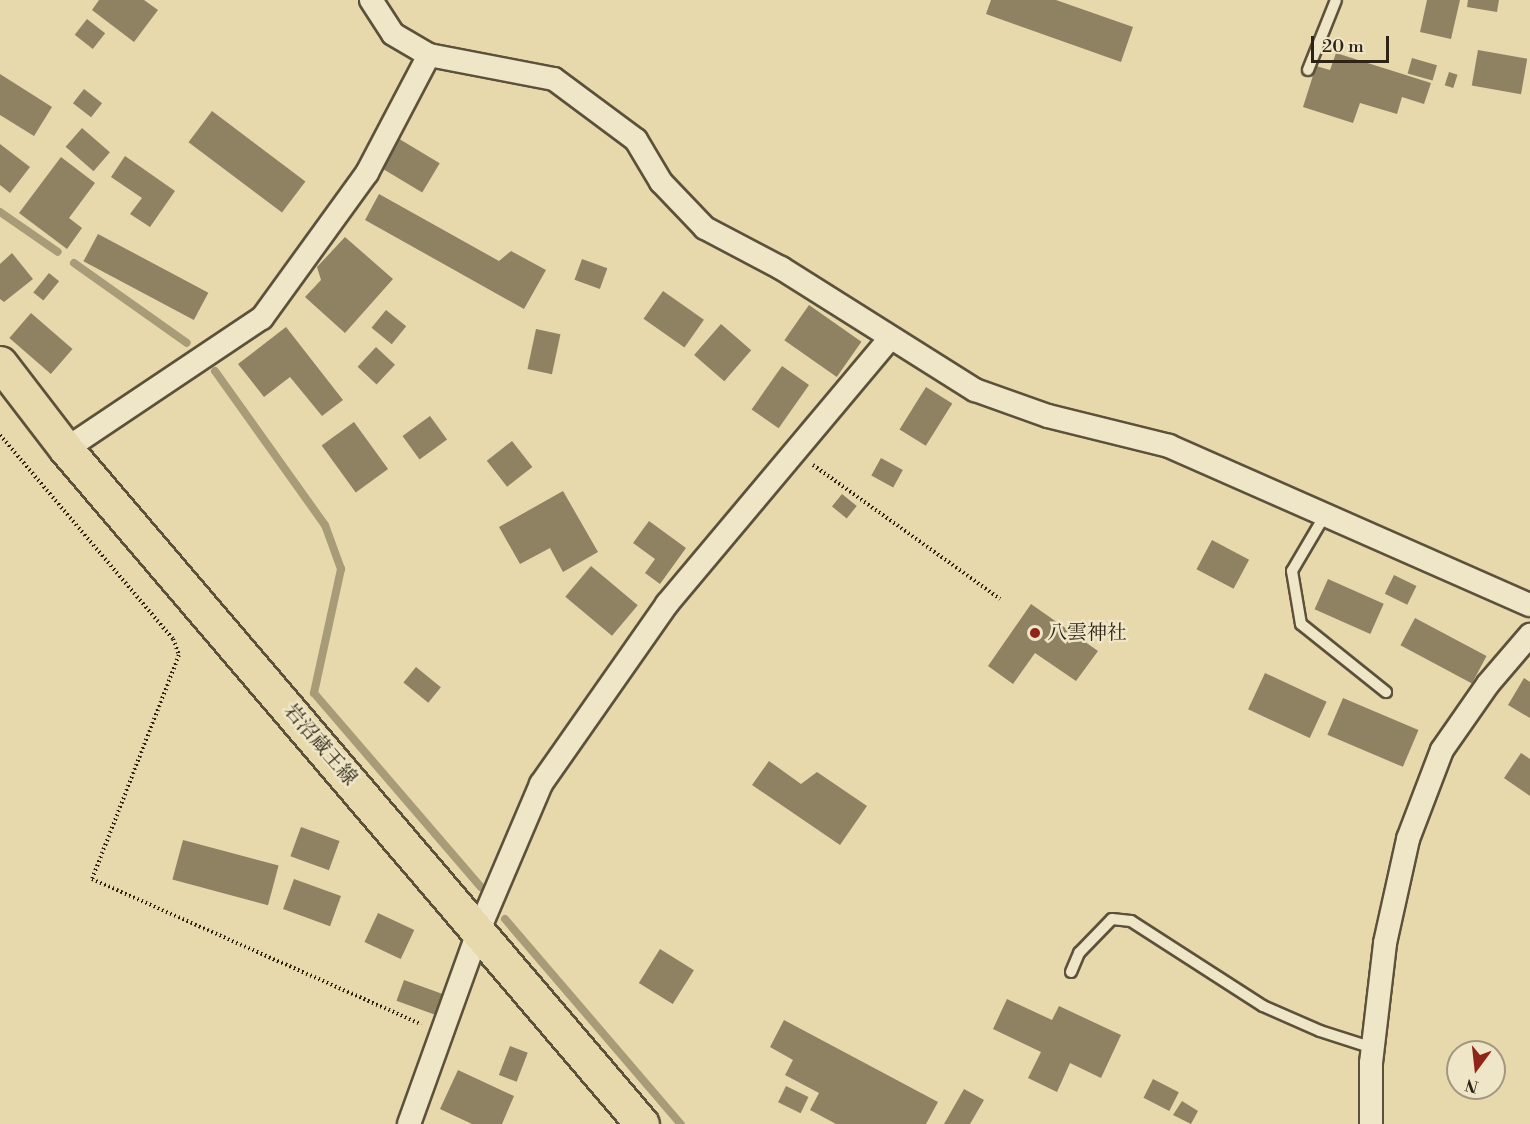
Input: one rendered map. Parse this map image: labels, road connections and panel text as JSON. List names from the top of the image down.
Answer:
{
  "streets": {
    "main road": ["岩沼蔵王線"]
  },
  "places": ["八雲神社"],
  "scale_bar": "20 m",
  "north": "bottom"
}
